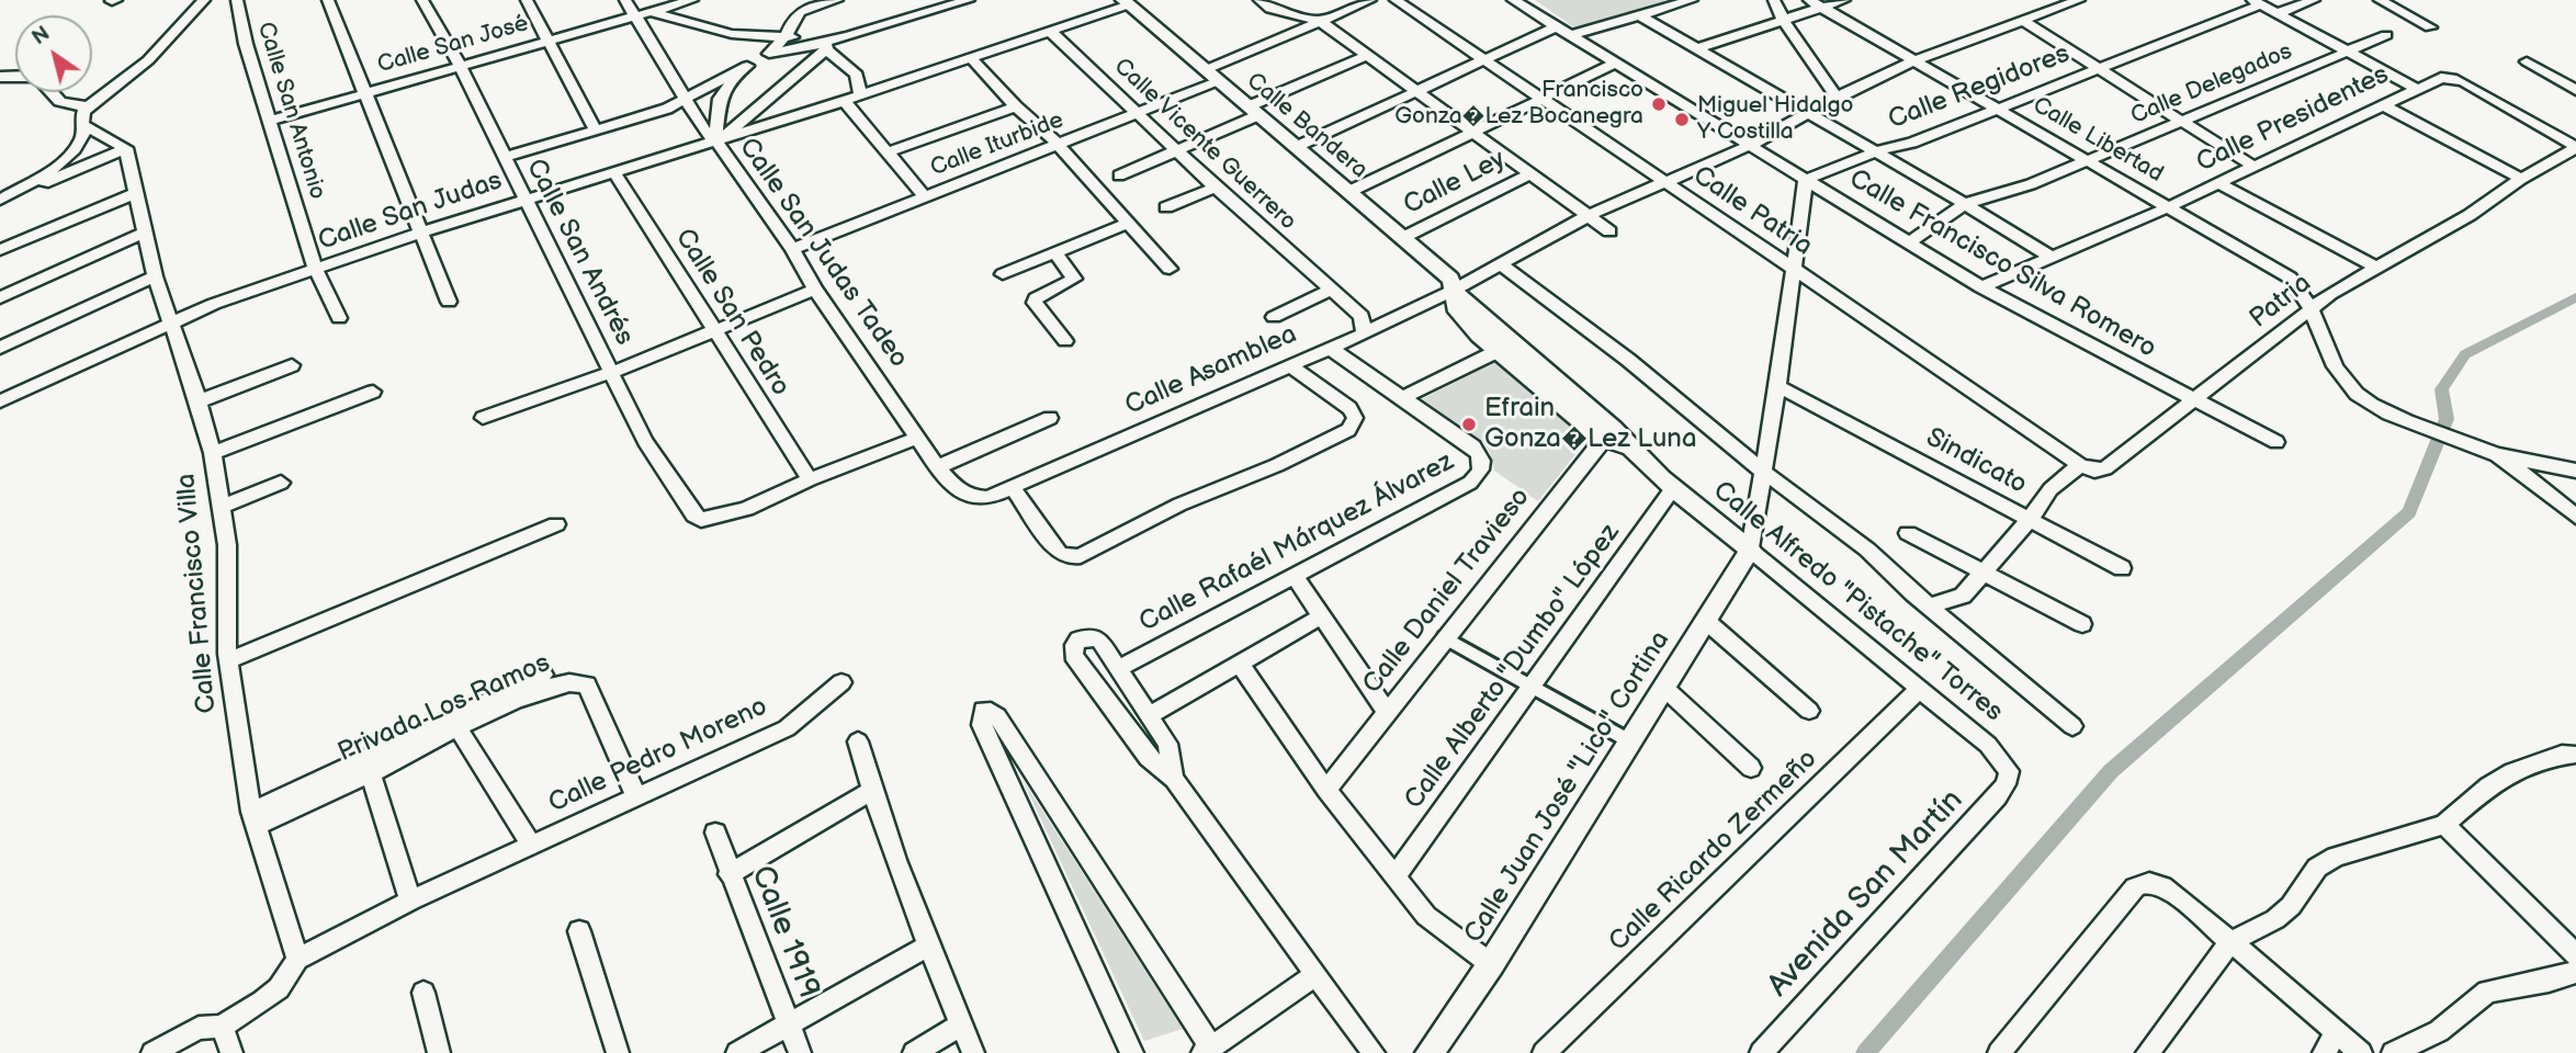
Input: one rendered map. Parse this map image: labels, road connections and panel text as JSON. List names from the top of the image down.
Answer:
{
  "streets": {
    "street": [
      "Calle San José",
      "Calle Delegados",
      "Calle Regidores",
      "Calle San Antonio",
      "Calle Presidentes",
      "Calle Bandera",
      "Calle Libertad",
      "Calle Iturbide",
      "Calle Vicente Guerrero",
      "Calle Ley",
      "Calle San Judas",
      "Calle Patria",
      "Calle San Andrés",
      "Calle San Judas Tadeo",
      "Calle Francisco Silva Romero",
      "Patria",
      "Calle San Pedro",
      "Calle Asamblea",
      "Sindicato",
      "Calle Rafaél Márquez Álvarez",
      "Calle Daniel Travieso",
      "Calle Francisco Villa",
      "Calle Alfredo \"Pistache\" Torres",
      "Calle Alberto \"Dumbo\" López",
      "Privada Los Ramos",
      "Calle Pedro Moreno",
      "Calle Juan José \"Lico\" Cortina",
      "Calle Ricardo Zermeño",
      "Avenida San Martín",
      "Calle 1919"
    ]
  },
  "crossings": [
    ["Calle San José", "Calle San Antonio"],
    ["Calle San José", "Calle San Andrés"],
    ["Calle San José", "Calle San Judas Tadeo"],
    ["Calle Delegados", "Calle Libertad"],
    ["Calle Delegados", "Calle Francisco Silva Romero"],
    ["Calle Regidores", "Calle Libertad"],
    ["Calle Regidores", "Calle Francisco Silva Romero"],
    ["Calle San Antonio", "Calle San Judas"],
    ["Calle Presidentes", "Calle Libertad"],
    ["Calle Presidentes", "Calle Francisco Silva Romero"],
    ["Calle Presidentes", "Patria"],
    ["Calle Bandera", "Calle Iturbide"],
    ["Calle Bandera", "Calle Ley"],
    ["Calle Bandera", "Calle San Judas"],
    ["Calle Bandera", "Calle Asamblea"],
    ["Calle Bandera", "Calle Alfredo \"Pistache\" Torres"],
    ["Calle Libertad", "Patria"],
    ["Calle Libertad", "Calle Asamblea"],
    ["Calle Iturbide", "Calle Vicente Guerrero"],
    ["Calle Iturbide", "Calle San Judas Tadeo"],
    ["Calle Vicente Guerrero", "Calle San Judas"],
    ["Calle Vicente Guerrero", "Calle Asamblea"],
    ["Calle San Judas", "Calle San Andrés"],
    ["Calle San Judas", "Calle San Judas Tadeo"],
    ["Calle San Judas", "Calle San Pedro"],
    ["Calle San Judas", "Calle Francisco Villa"],
    ["Calle Patria", "Patria"],
    ["Calle Patria", "Calle Asamblea"],
    ["Calle San Andrés", "Calle San Pedro"],
    ["Calle San Judas Tadeo", "Calle Asamblea"],
    ["Calle Francisco Silva Romero", "Patria"],
    ["Calle Francisco Silva Romero", "Calle Asamblea"],
    ["Calle Asamblea", "Calle Rafaél Márquez Álvarez"],
    ["Calle Asamblea", "Calle Alfredo \"Pistache\" Torres"],
    ["Calle Daniel Travieso", "Calle Alfredo \"Pistache\" Torres"],
    ["Calle Francisco Villa", "Privada Los Ramos"],
    ["Calle Francisco Villa", "Calle Pedro Moreno"],
    ["Calle Alfredo \"Pistache\" Torres", "Calle Alberto \"Dumbo\" López"],
    ["Calle Alfredo \"Pistache\" Torres", "Calle Juan José \"Lico\" Cortina"],
    ["Calle Alfredo \"Pistache\" Torres", "Calle Ricardo Zermeño"],
    ["Calle Alfredo \"Pistache\" Torres", "Avenida San Martín"],
    ["Privada Los Ramos", "Calle Pedro Moreno"]
  ],
  "places": ["Francisco Gonza�Lez Bocanegra", "Miguel Hidalgo Y Costilla", "Efrain Gonza�Lez Luna"],
  "north": "top left"
}
